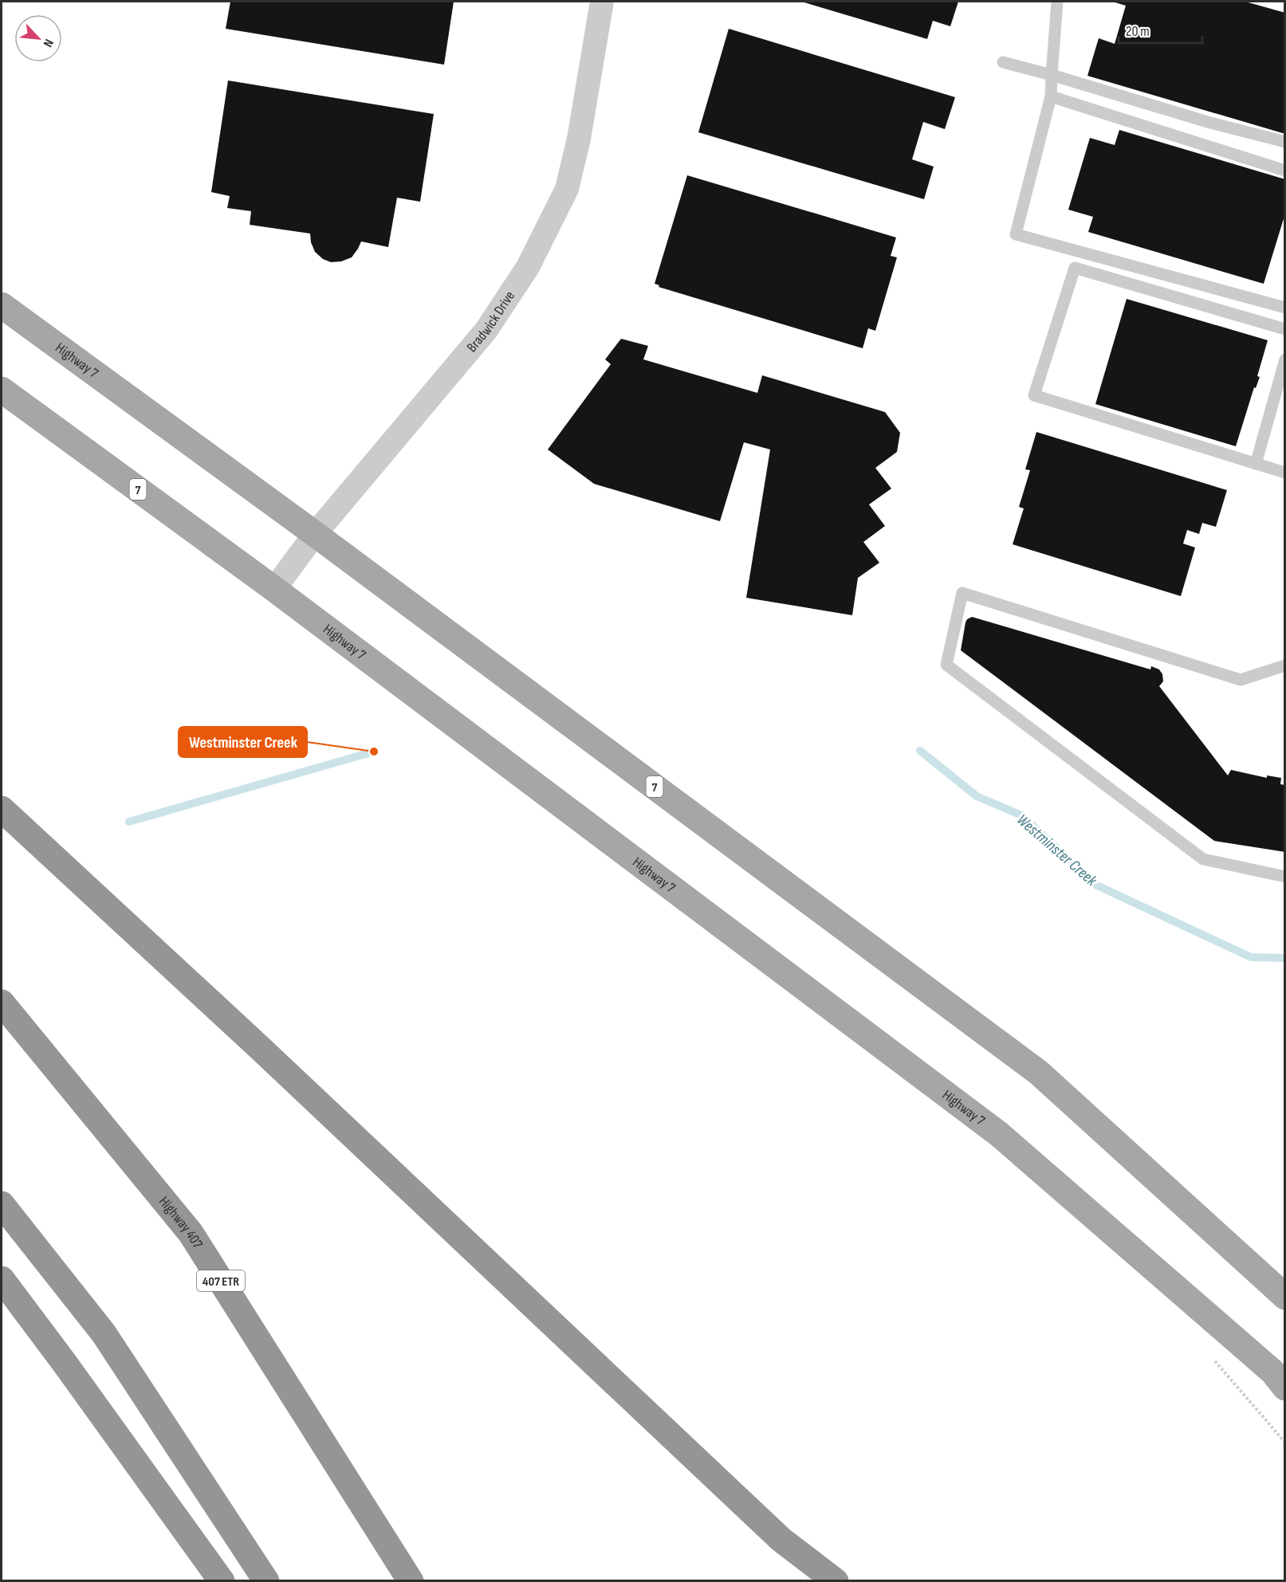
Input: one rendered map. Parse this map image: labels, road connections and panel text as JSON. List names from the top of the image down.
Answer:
{
  "streets": {
    "highway": ["Highway 407", "407 ETR"],
    "main road": ["Highway 7", "7"],
    "street": ["Bradwick Drive"]
  },
  "crossings": [
    ["Bradwick Drive", "Highway 7"]
  ],
  "water": ["Westminster Creek"],
  "places": ["Westminster Creek"],
  "scale_bar": "20 m",
  "north": "bottom right"
}
